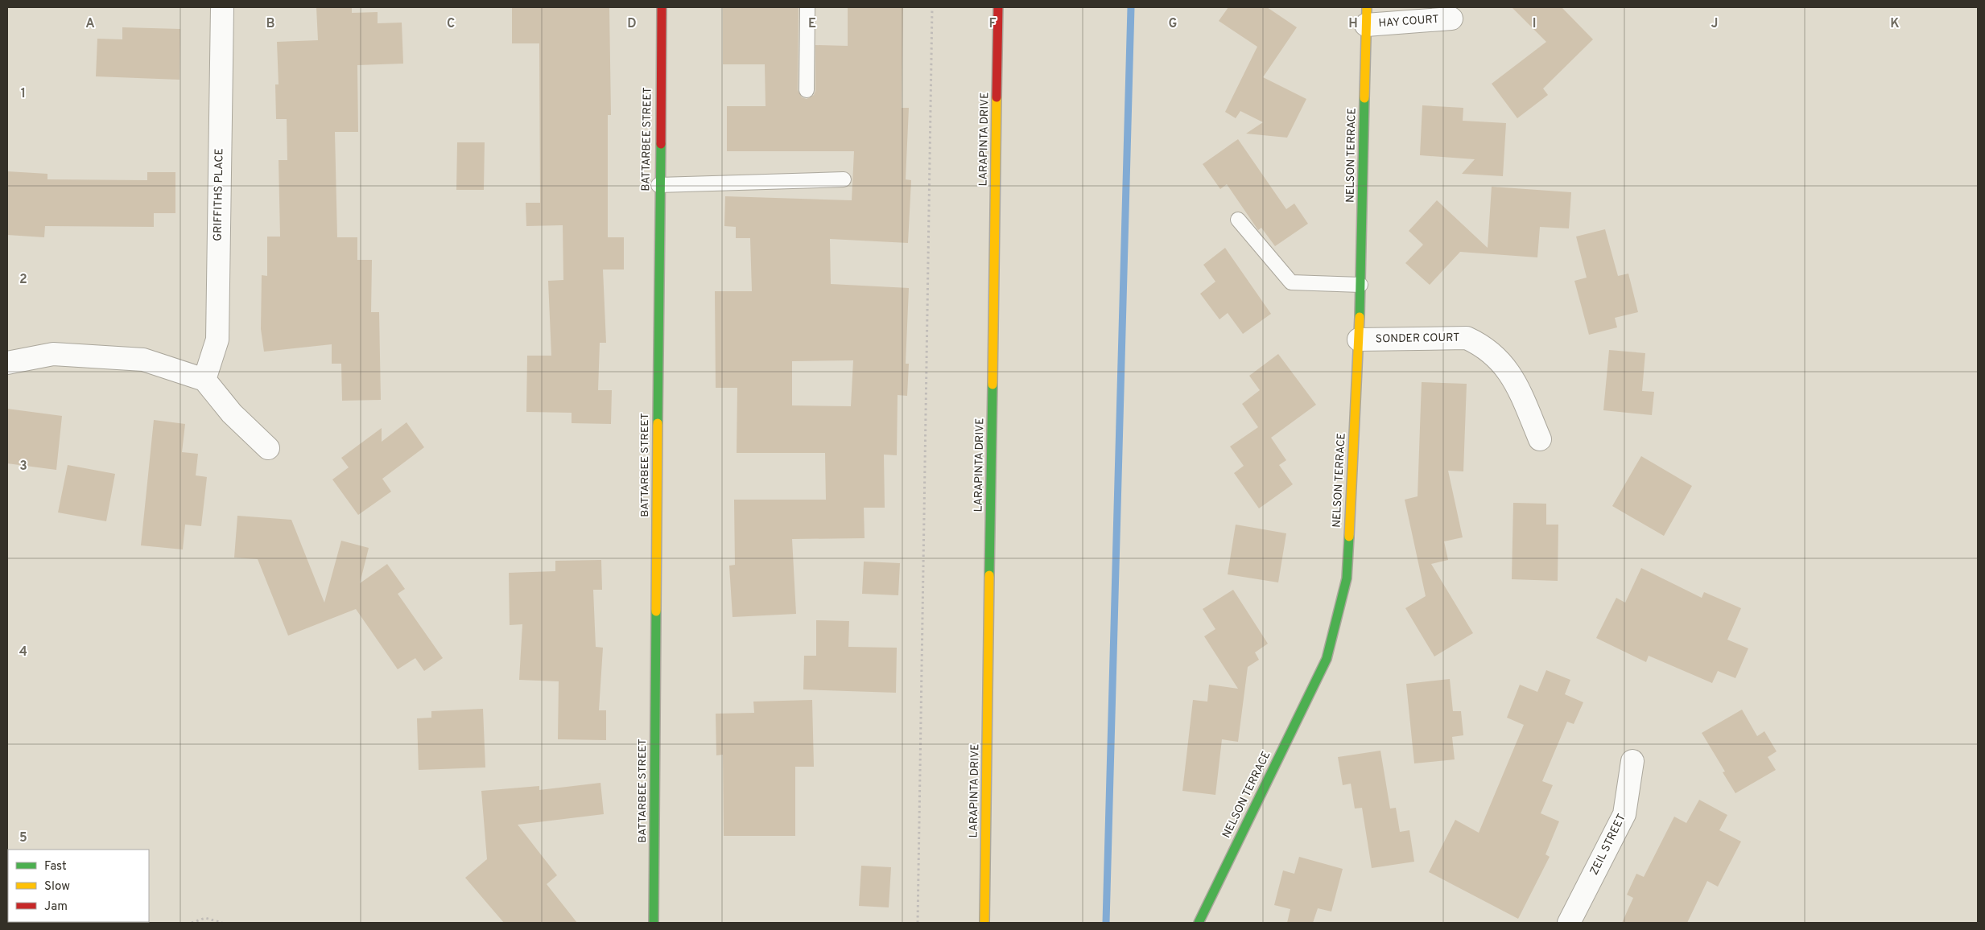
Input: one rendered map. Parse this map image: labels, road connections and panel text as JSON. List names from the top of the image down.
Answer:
{
  "streets": {
    "street": [
      "HAY COURT",
      "BATTARBEE STREET",
      "LARAPINTA DRIVE",
      "NELSON TERRACE",
      "GRIFFITHS PLACE",
      "SONDER COURT",
      "ZEIL STREET"
    ]
  },
  "crossings": [
    ["HAY COURT", "NELSON TERRACE"],
    ["NELSON TERRACE", "SONDER COURT"]
  ],
  "legend": ["Fast", "Slow", "Jam"],
  "grid": {
    "columns": [
      "A",
      "B",
      "C",
      "D",
      "E",
      "F",
      "G",
      "H",
      "I",
      "J",
      "K"
    ],
    "rows": [
      "1",
      "2",
      "3",
      "4",
      "5"
    ]
  }
}
